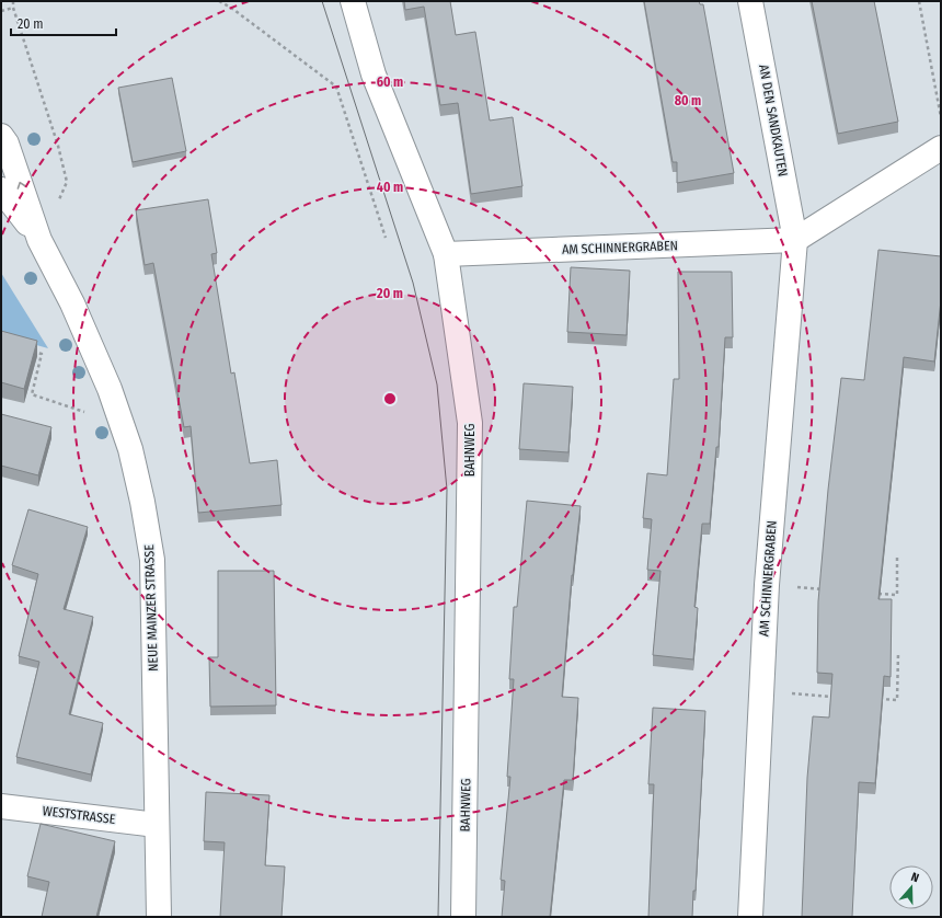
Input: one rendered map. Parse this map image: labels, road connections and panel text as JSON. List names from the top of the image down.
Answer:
{
  "streets": {
    "street": [
      "AN DEN SANDKAUTEN",
      "AM SCHINNERGRABEN",
      "BAHNWEG",
      "NEUE MAINZER STRASSE",
      "WESTSTRASSE"
    ]
  },
  "crossings": [
    ["AN DEN SANDKAUTEN", "AM SCHINNERGRABEN"],
    ["AM SCHINNERGRABEN", "BAHNWEG"],
    ["NEUE MAINZER STRASSE", "WESTSTRASSE"]
  ],
  "scale_bar": "20 m",
  "north": "top",
  "rings": [
    "60 m",
    "80 m",
    "40 m",
    "20 m"
  ]
}
